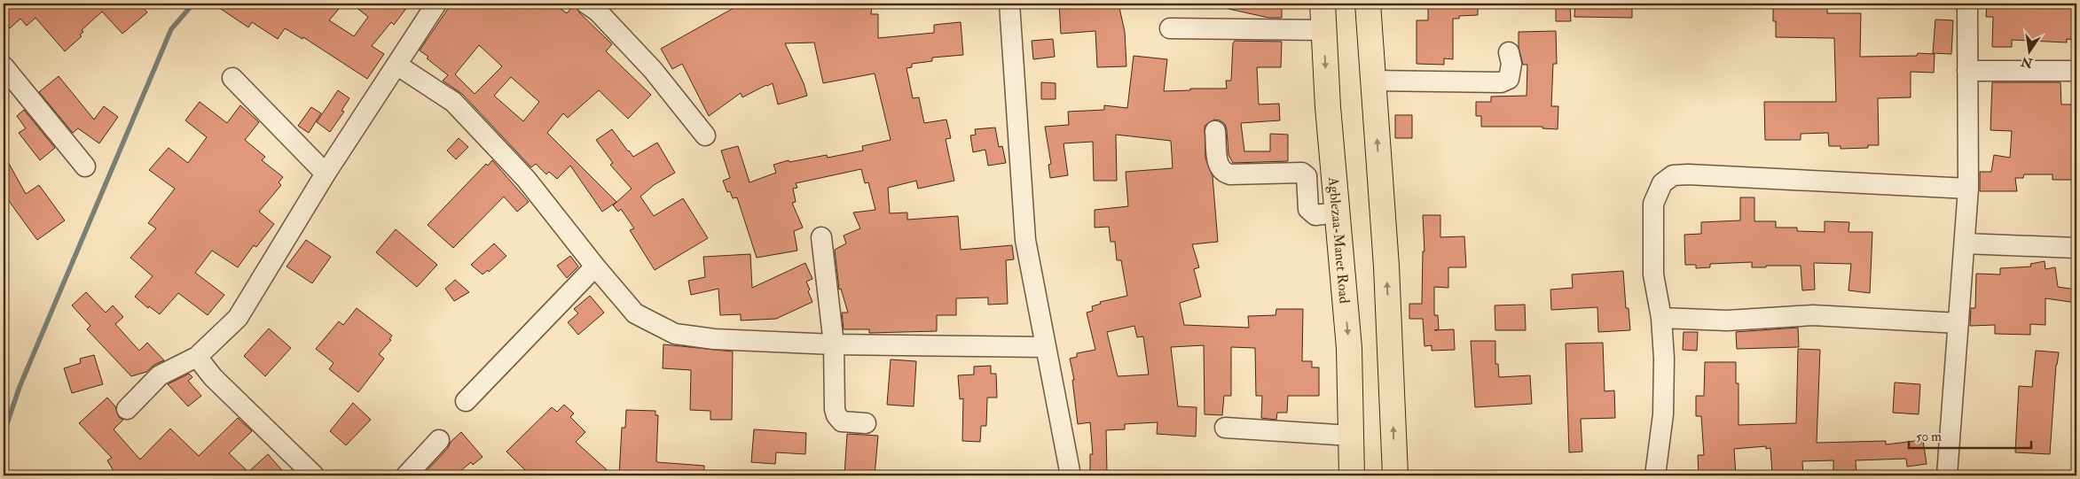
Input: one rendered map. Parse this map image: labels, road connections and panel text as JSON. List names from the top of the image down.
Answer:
{
  "streets": {
    "main road": ["Agblezaa-Manet Road"]
  },
  "scale_bar": "50 m",
  "north": "bottom"
}
